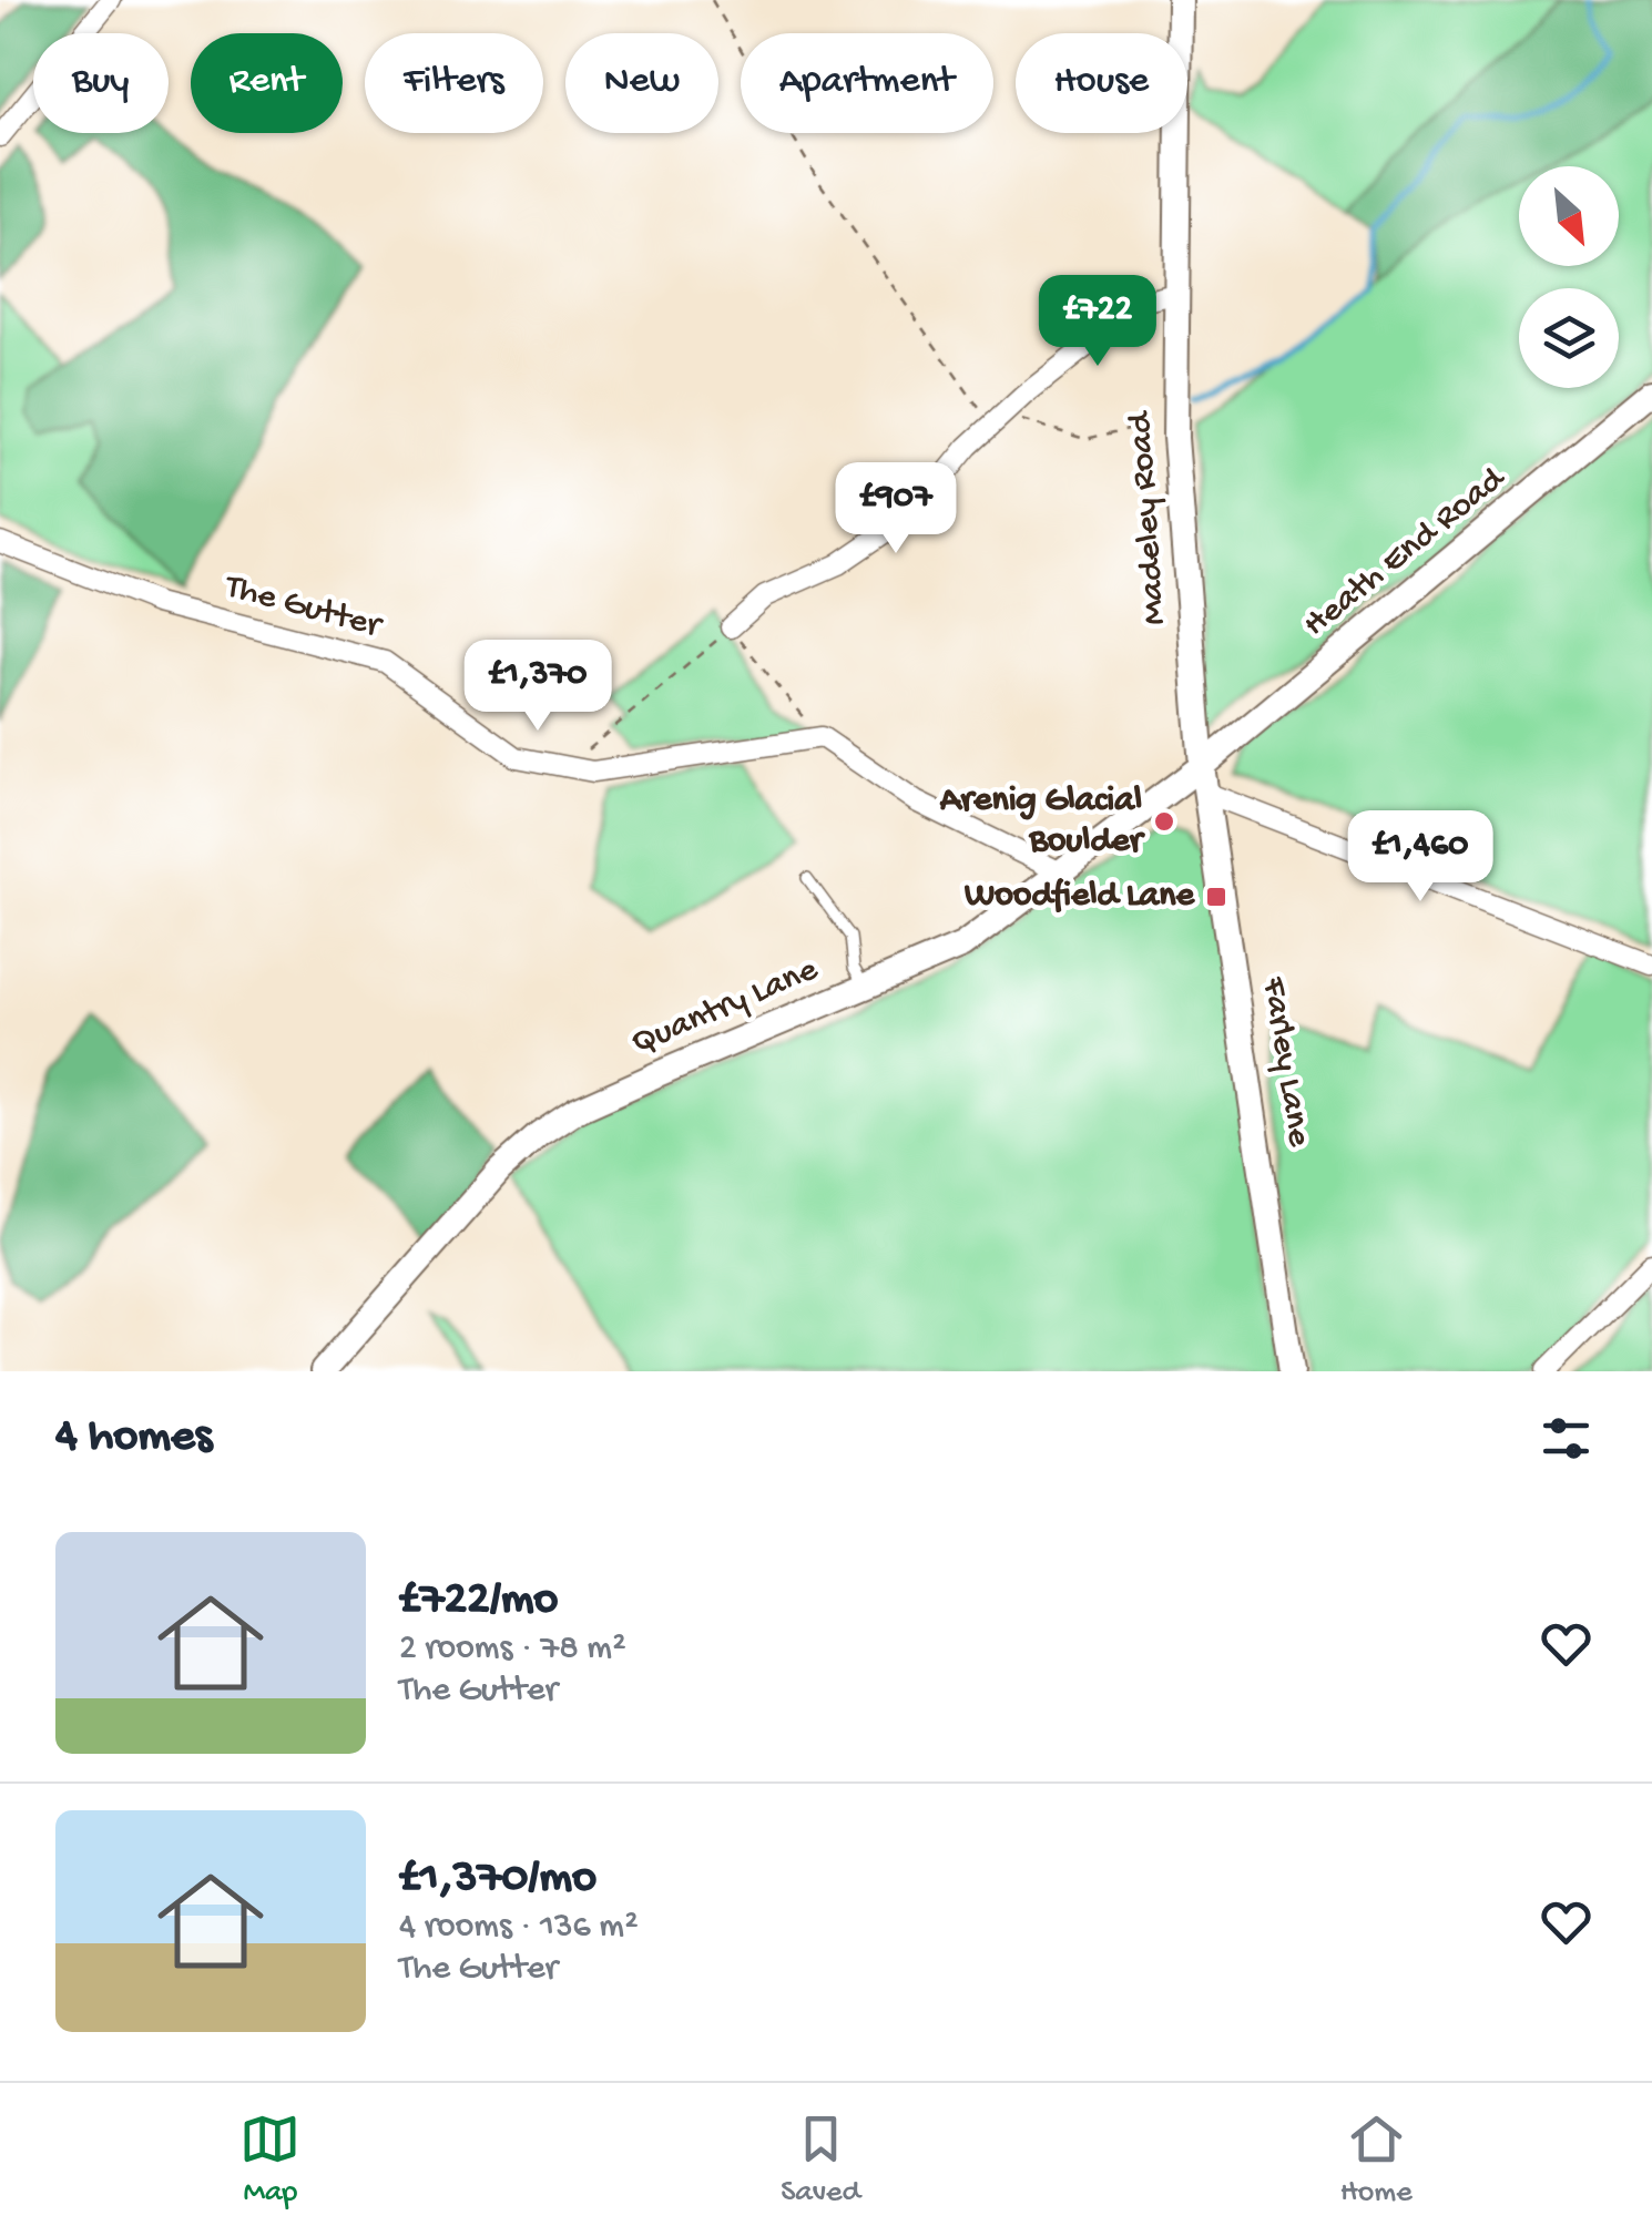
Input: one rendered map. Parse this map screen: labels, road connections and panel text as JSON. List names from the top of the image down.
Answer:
{
  "streets": {
    "street": [
      "Madeley Road",
      "Heath End Road",
      "The Gutter",
      "Quantry Lane",
      "Farley Lane"
    ]
  },
  "crossings": [
    ["Madeley Road", "Heath End Road"],
    ["Madeley Road", "Quantry Lane"],
    ["Madeley Road", "Farley Lane"],
    ["Heath End Road", "Quantry Lane"],
    ["Heath End Road", "Farley Lane"],
    ["Quantry Lane", "Farley Lane"]
  ],
  "places": {
    "other": ["Arenig Glacial Boulder"],
    "transit": ["Woodfield Lane"]
  },
  "north": "bottom right",
  "page": {
    "chip": [
      "Buy",
      "Rent",
      "Filters",
      "New",
      "Apartment",
      "House"
    ],
    "price": [
      "£722",
      "£907",
      "£1,370",
      "£1,460"
    ],
    "heading": "4 homes",
    "list": [
      {
        "name": "£722/mo",
        "note": "2 rooms · 78 m² · The Gutter"
      },
      {
        "name": "£1,370/mo",
        "note": "4 rooms · 136 m² · The Gutter"
      }
    ],
    "tabs": ["Map", "Saved", "Home"]
  }
}
